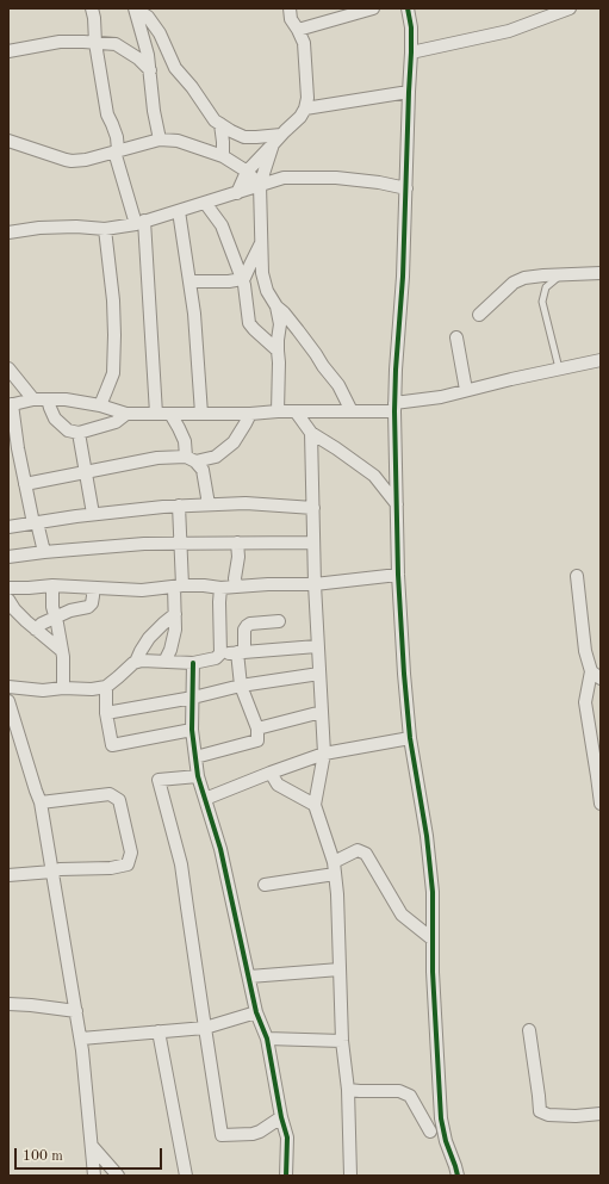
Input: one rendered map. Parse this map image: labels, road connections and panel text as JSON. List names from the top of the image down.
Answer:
{
  "scale_bar": "100 m"
}
